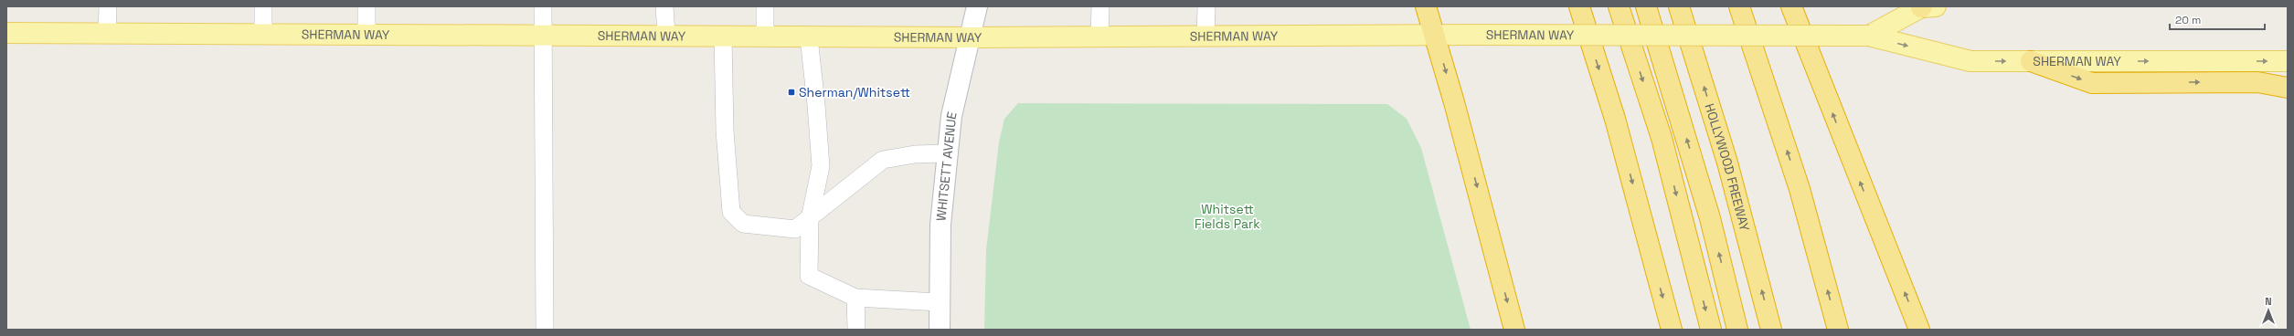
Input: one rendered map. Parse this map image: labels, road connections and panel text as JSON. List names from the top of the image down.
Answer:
{
  "streets": {
    "highway": ["HOLLYWOOD FREEWAY"],
    "main road": ["SHERMAN WAY", "WHITSETT AVENUE"]
  },
  "crossings": [
    ["SHERMAN WAY", "WHITSETT AVENUE"]
  ],
  "parks": ["Whitsett Fields Park"],
  "places": {
    "transit": ["Sherman/Whitsett"]
  },
  "scale_bar": "20 m",
  "north": "top"
}
